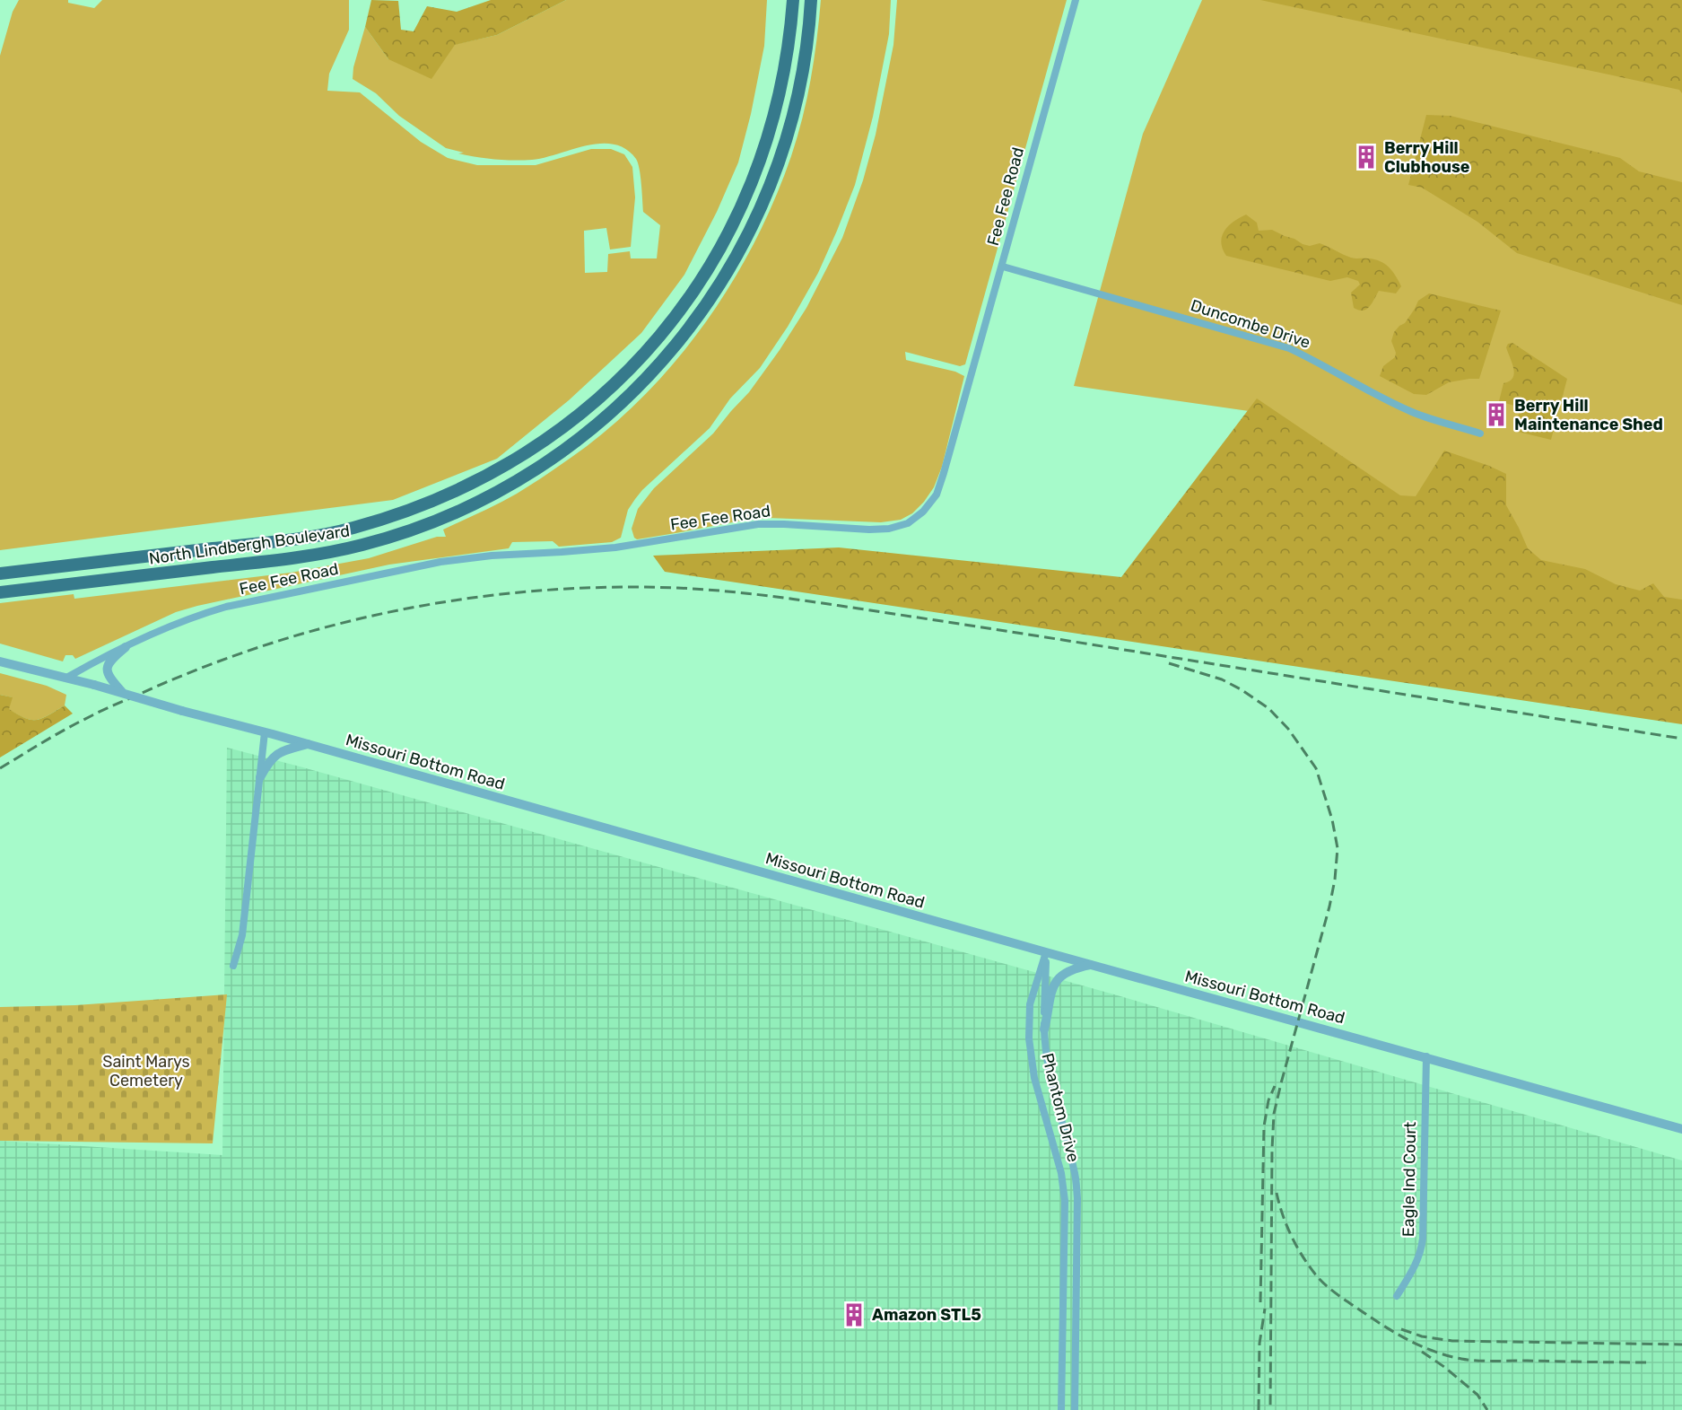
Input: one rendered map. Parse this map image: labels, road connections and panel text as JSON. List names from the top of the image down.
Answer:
{
  "streets": {
    "highway": ["North Lindbergh Boulevard"],
    "street": [
      "Fee Fee Road",
      "Duncombe Drive",
      "Missouri Bottom Road",
      "Phantom Drive",
      "Eagle Ind Court"
    ]
  },
  "crossings": [
    ["Fee Fee Road", "Duncombe Drive"],
    ["Fee Fee Road", "Missouri Bottom Road"],
    ["Missouri Bottom Road", "Phantom Drive"],
    ["Missouri Bottom Road", "Eagle Ind Court"]
  ],
  "parks": ["Saint Marys Cemetery"],
  "places": {
    "building": ["Berry Hill Clubhouse", "Berry Hill Maintenance Shed", "Amazon STL5"]
  }
}
